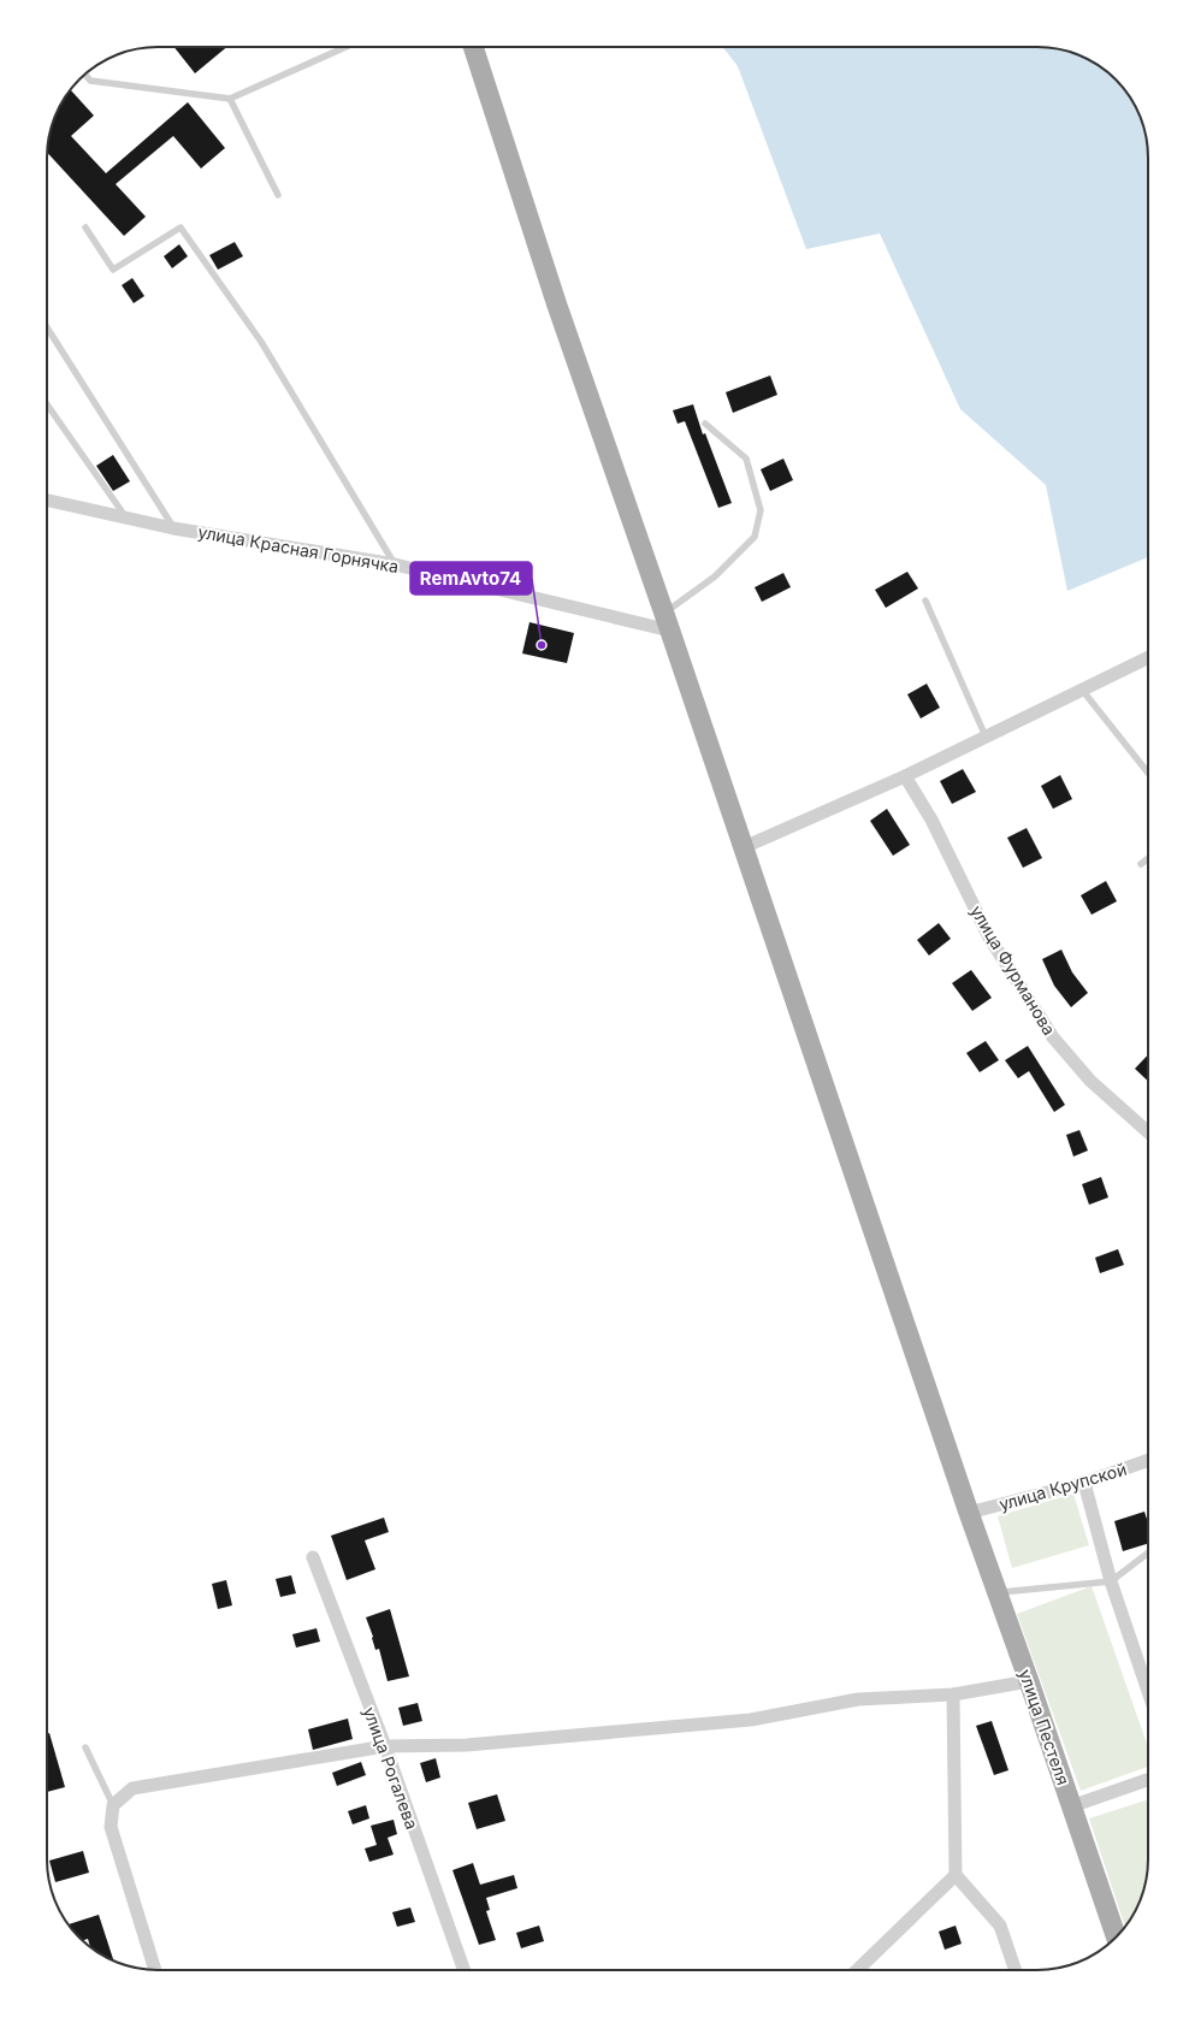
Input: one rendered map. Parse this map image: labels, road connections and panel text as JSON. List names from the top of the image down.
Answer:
{
  "streets": {
    "main road": ["улица Пестеля"],
    "street": [
      "улица Красная Горнячка",
      "улица Фурманова",
      "улица Крупской",
      "улица Рогалева"
    ]
  },
  "crossings": [
    ["улица Красная Горнячка", "улица Пестеля"],
    ["улица Крупской", "улица Пестеля"]
  ],
  "places": ["RemAvto74"]
}
